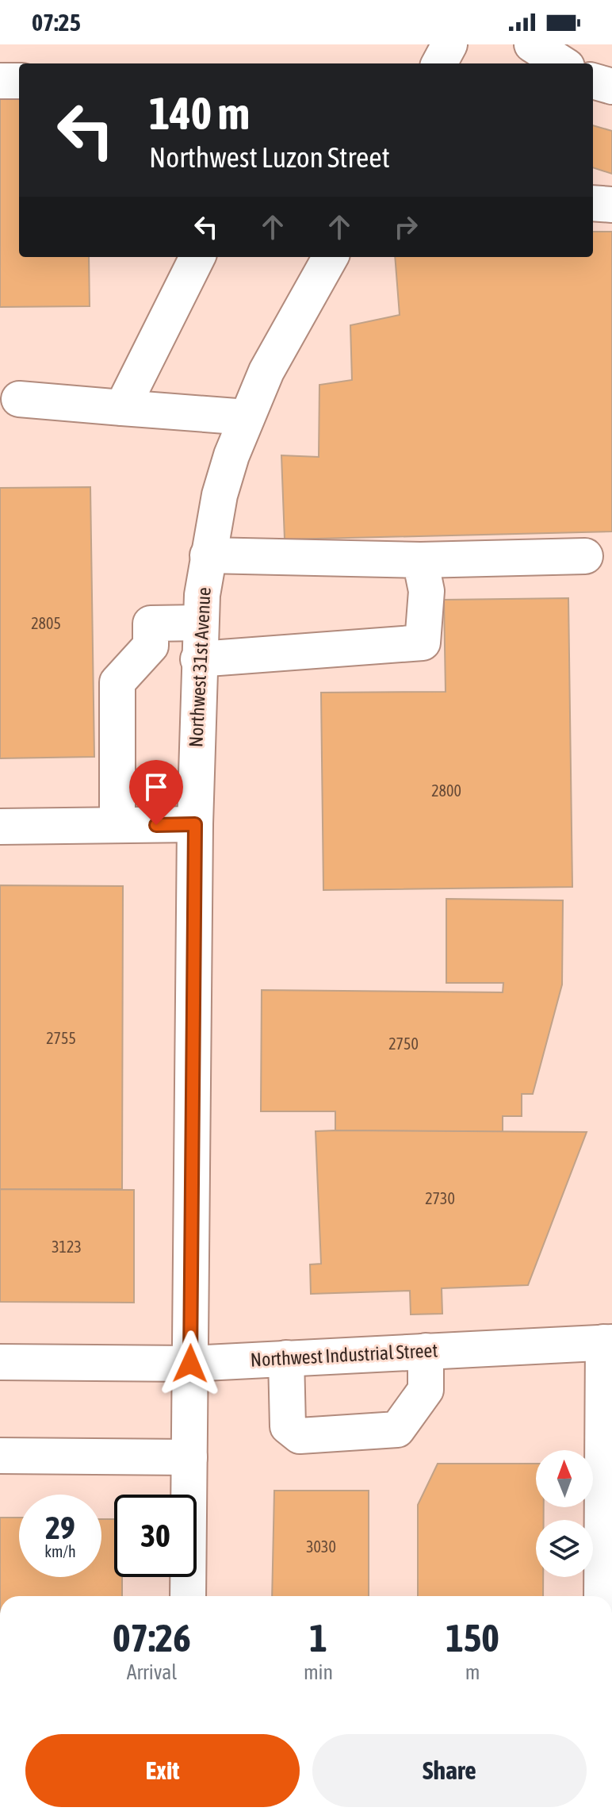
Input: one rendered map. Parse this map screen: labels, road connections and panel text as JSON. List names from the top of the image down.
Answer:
{
  "streets": {
    "street": ["Northwest 31st Avenue", "Northwest Industrial Street"]
  },
  "crossings": [
    ["Northwest 31st Avenue", "Northwest Industrial Street"]
  ],
  "house_numbers": [
    "2805",
    "2800",
    "2755",
    "2750",
    "2730",
    "3123",
    "3030"
  ],
  "north": "top",
  "page": {
    "status": "07:25",
    "turn": ["140 m", "Northwest Luzon Street"],
    "speed": "29 km/h",
    "limit": "30",
    "eta": [
      "07:26",
      "Arrival",
      "1",
      "min",
      "150",
      "m"
    ],
    "buttons": ["Exit", "Share"]
  }
}
